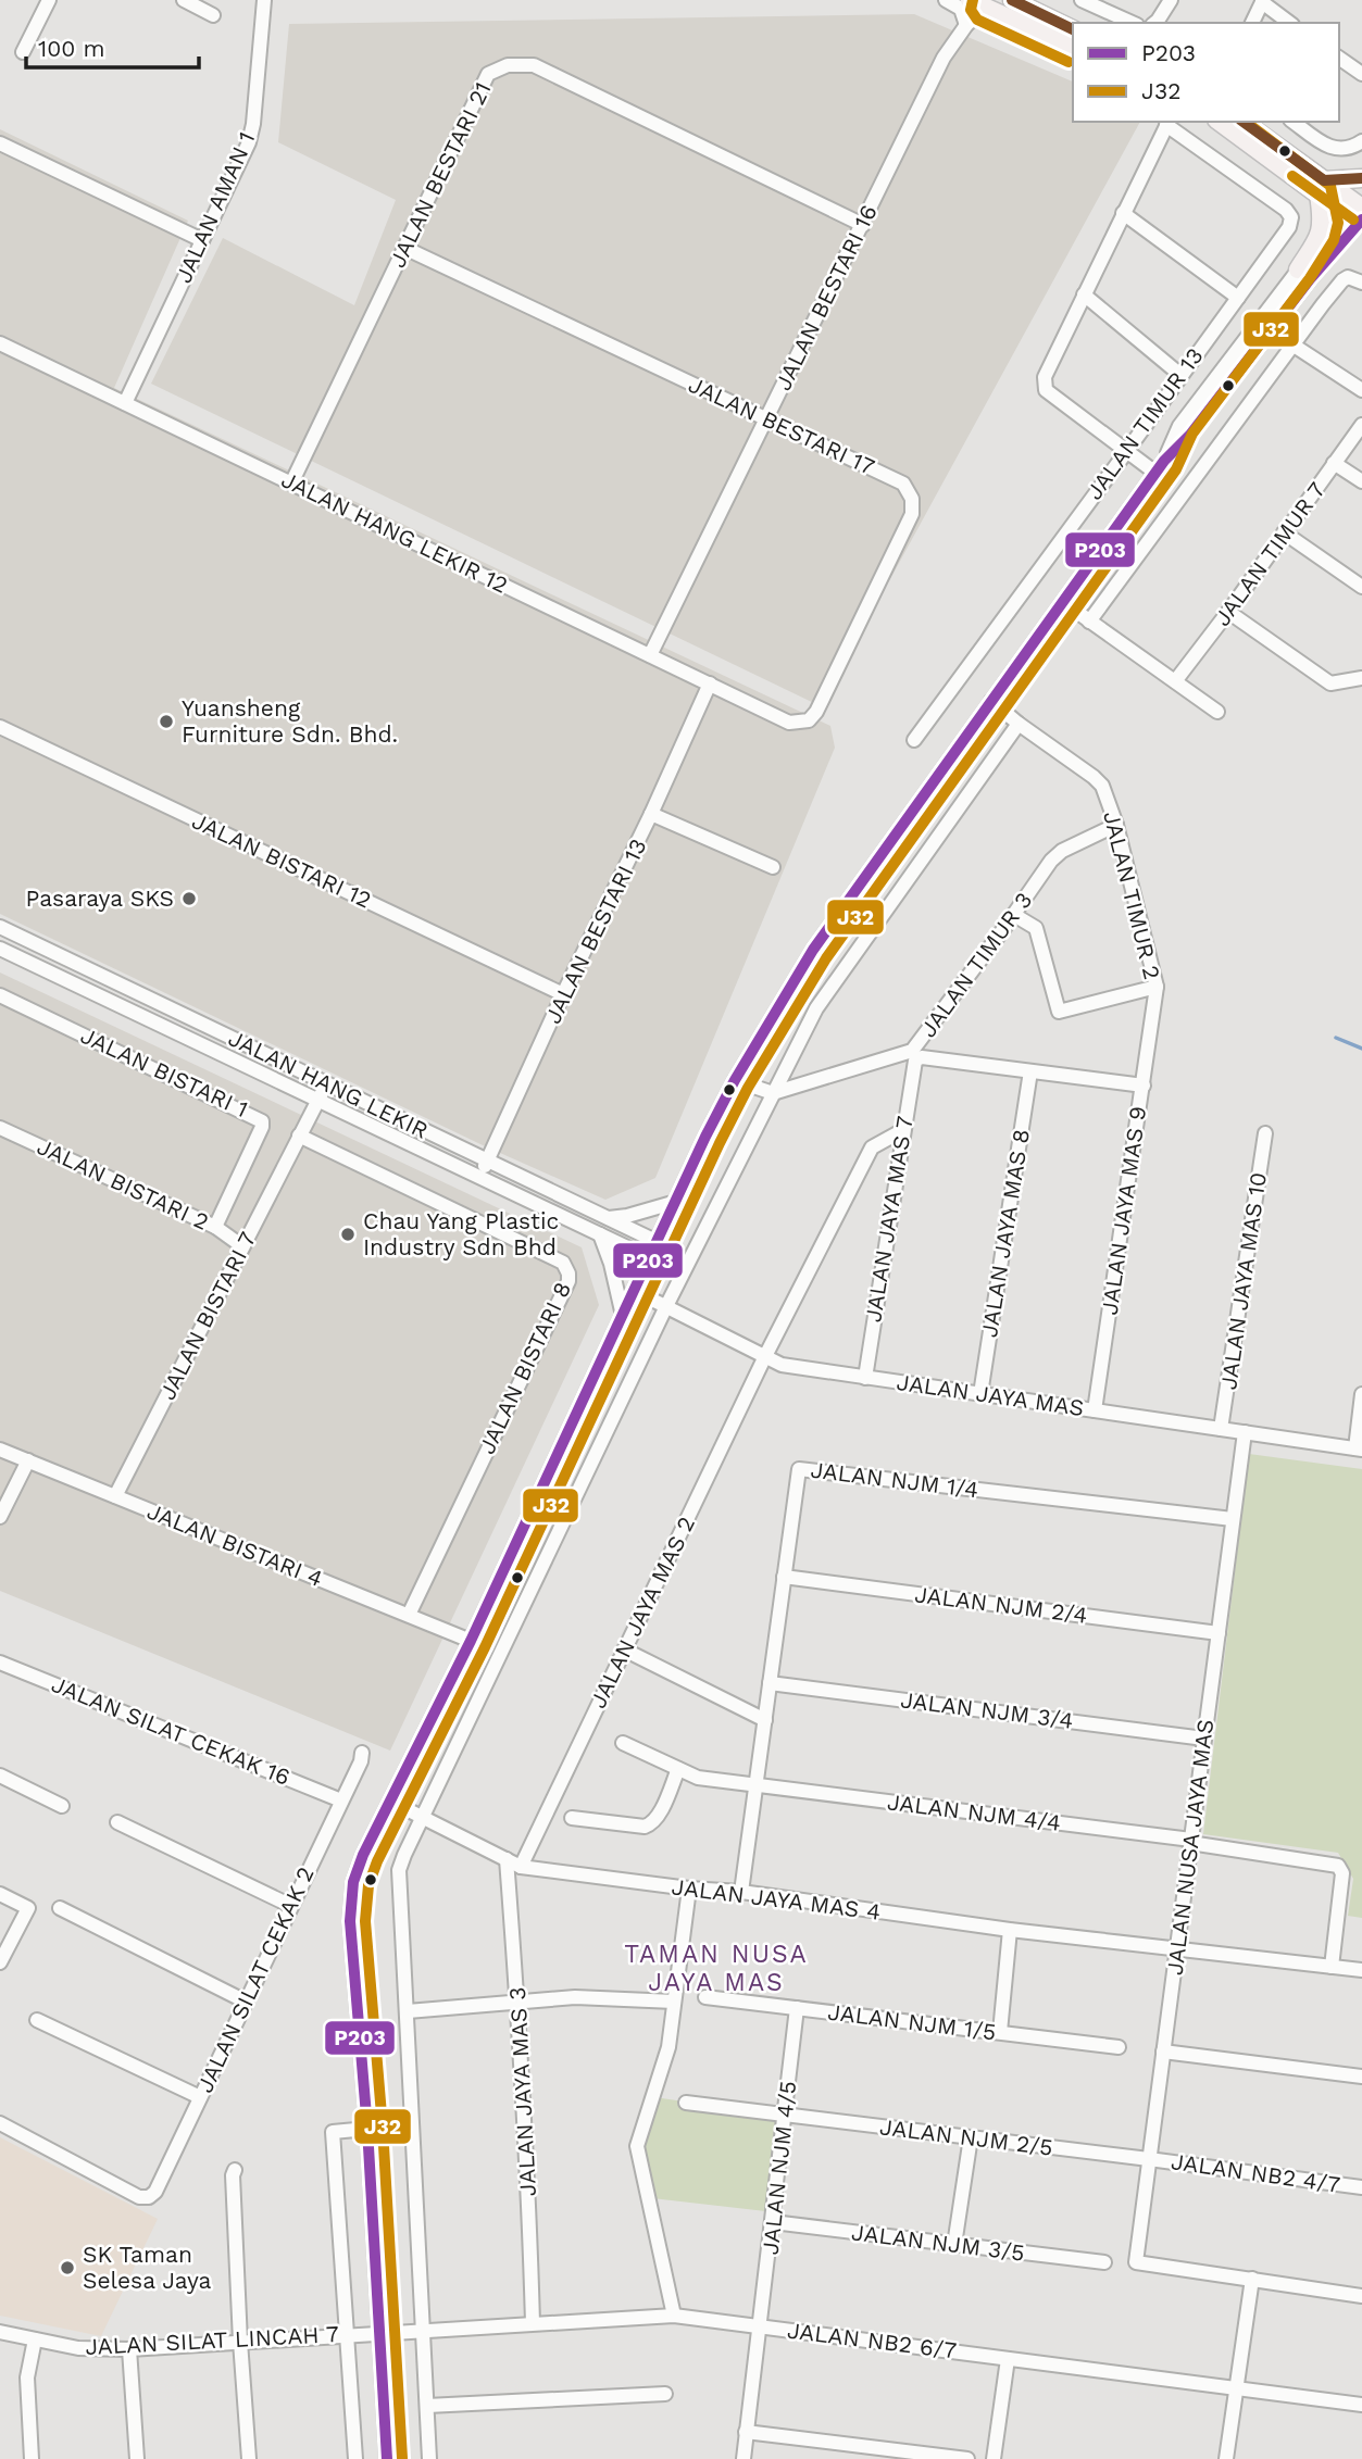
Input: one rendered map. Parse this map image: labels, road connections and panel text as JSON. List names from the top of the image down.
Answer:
{
  "streets": {
    "street": [
      "JALAN BESTARI 21",
      "JALAN AMAN 1",
      "JALAN BESTARI 16",
      "JALAN TIMUR 13",
      "JALAN BESTARI 17",
      "JALAN HANG LEKIR 12",
      "JALAN TIMUR 7",
      "JALAN BISTARI 12",
      "JALAN TIMUR 2",
      "JALAN BESTARI 13",
      "JALAN TIMUR 3",
      "JALAN BISTARI 1",
      "JALAN HANG LEKIR",
      "JALAN BISTARI 2",
      "JALAN JAYA MAS 9",
      "JALAN JAYA MAS 7",
      "JALAN JAYA MAS 8",
      "JALAN JAYA MAS 10",
      "JALAN BISTARI 7",
      "JALAN BISTARI 8",
      "JALAN JAYA MAS",
      "JALAN NJM 1/4",
      "JALAN BISTARI 4",
      "JALAN NJM 2/4",
      "JALAN JAYA MAS 2",
      "JALAN NJM 3/4",
      "JALAN SILAT CEKAK 16",
      "JALAN NJM 4/4",
      "JALAN NUSA JAYA MAS",
      "JALAN JAYA MAS 4",
      "JALAN SILAT CEKAK 2",
      "JALAN NJM 1/5",
      "JALAN JAYA MAS 3",
      "JALAN NJM 2/5",
      "JALAN NJM 4/5",
      "JALAN NB2 4/7",
      "JALAN NJM 3/5",
      "JALAN SILAT LINCAH 7",
      "JALAN NB2 6/7"
    ]
  },
  "crossings": [
    ["JALAN BESTARI 21", "JALAN BESTARI 16"],
    ["JALAN BESTARI 21", "JALAN BESTARI 17"],
    ["JALAN BESTARI 21", "JALAN HANG LEKIR 12"],
    ["JALAN AMAN 1", "JALAN HANG LEKIR 12"],
    ["JALAN BESTARI 16", "JALAN BESTARI 17"],
    ["JALAN BESTARI 16", "JALAN HANG LEKIR 12"],
    ["JALAN BESTARI 17", "JALAN HANG LEKIR 12"],
    ["JALAN HANG LEKIR 12", "JALAN BESTARI 13"],
    ["JALAN BISTARI 12", "JALAN BESTARI 13"],
    ["JALAN TIMUR 2", "JALAN TIMUR 3"],
    ["JALAN TIMUR 2", "JALAN JAYA MAS 9"],
    ["JALAN BESTARI 13", "JALAN HANG LEKIR"],
    ["JALAN BISTARI 1", "JALAN BISTARI 2"],
    ["JALAN HANG LEKIR", "JALAN BISTARI 7"],
    ["JALAN BISTARI 2", "JALAN BISTARI 7"],
    ["JALAN JAYA MAS 9", "JALAN JAYA MAS"],
    ["JALAN JAYA MAS 7", "JALAN JAYA MAS 8"],
    ["JALAN JAYA MAS 7", "JALAN JAYA MAS"],
    ["JALAN JAYA MAS 7", "JALAN JAYA MAS 2"],
    ["JALAN JAYA MAS 8", "JALAN JAYA MAS"],
    ["JALAN JAYA MAS 10", "JALAN JAYA MAS"],
    ["JALAN BISTARI 7", "JALAN BISTARI 8"],
    ["JALAN BISTARI 7", "JALAN BISTARI 4"],
    ["JALAN BISTARI 8", "JALAN BISTARI 4"],
    ["JALAN JAYA MAS", "JALAN JAYA MAS 2"],
    ["JALAN JAYA MAS", "JALAN NUSA JAYA MAS"],
    ["JALAN NJM 1/4", "JALAN NJM 2/4"],
    ["JALAN NJM 1/4", "JALAN NJM 3/4"],
    ["JALAN NJM 1/4", "JALAN NJM 4/4"],
    ["JALAN NJM 1/4", "JALAN NUSA JAYA MAS"],
    ["JALAN NJM 1/4", "JALAN JAYA MAS 4"],
    ["JALAN NJM 2/4", "JALAN NUSA JAYA MAS"],
    ["JALAN JAYA MAS 2", "JALAN JAYA MAS 4"],
    ["JALAN NJM 3/4", "JALAN NUSA JAYA MAS"],
    ["JALAN SILAT CEKAK 16", "JALAN SILAT CEKAK 2"],
    ["JALAN NJM 4/4", "JALAN NUSA JAYA MAS"],
    ["JALAN NJM 4/4", "JALAN JAYA MAS 4"],
    ["JALAN NUSA JAYA MAS", "JALAN JAYA MAS 4"],
    ["JALAN NUSA JAYA MAS", "JALAN NJM 2/5"],
    ["JALAN NUSA JAYA MAS", "JALAN NB2 4/7"],
    ["JALAN JAYA MAS 4", "JALAN JAYA MAS 3"],
    ["JALAN NJM 1/5", "JALAN NJM 4/5"],
    ["JALAN JAYA MAS 3", "JALAN NB2 6/7"],
    ["JALAN NJM 2/5", "JALAN NJM 4/5"],
    ["JALAN NJM 2/5", "JALAN NB2 4/7"],
    ["JALAN NJM 4/5", "JALAN NJM 3/5"],
    ["JALAN NJM 4/5", "JALAN NB2 6/7"],
    ["JALAN SILAT LINCAH 7", "JALAN NB2 6/7"]
  ],
  "districts": ["TAMAN NUSA JAYA MAS"],
  "places": [
    "Yuansheng Furniture Sdn. Bhd.",
    "Pasaraya SKS",
    "Chau Yang Plastic Industry Sdn Bhd",
    "SK Taman Selesa Jaya"
  ],
  "lines": ["transit line J32", "transit line P203"],
  "legend": ["P203", "J32"],
  "scale_bar": "100 m"
}
